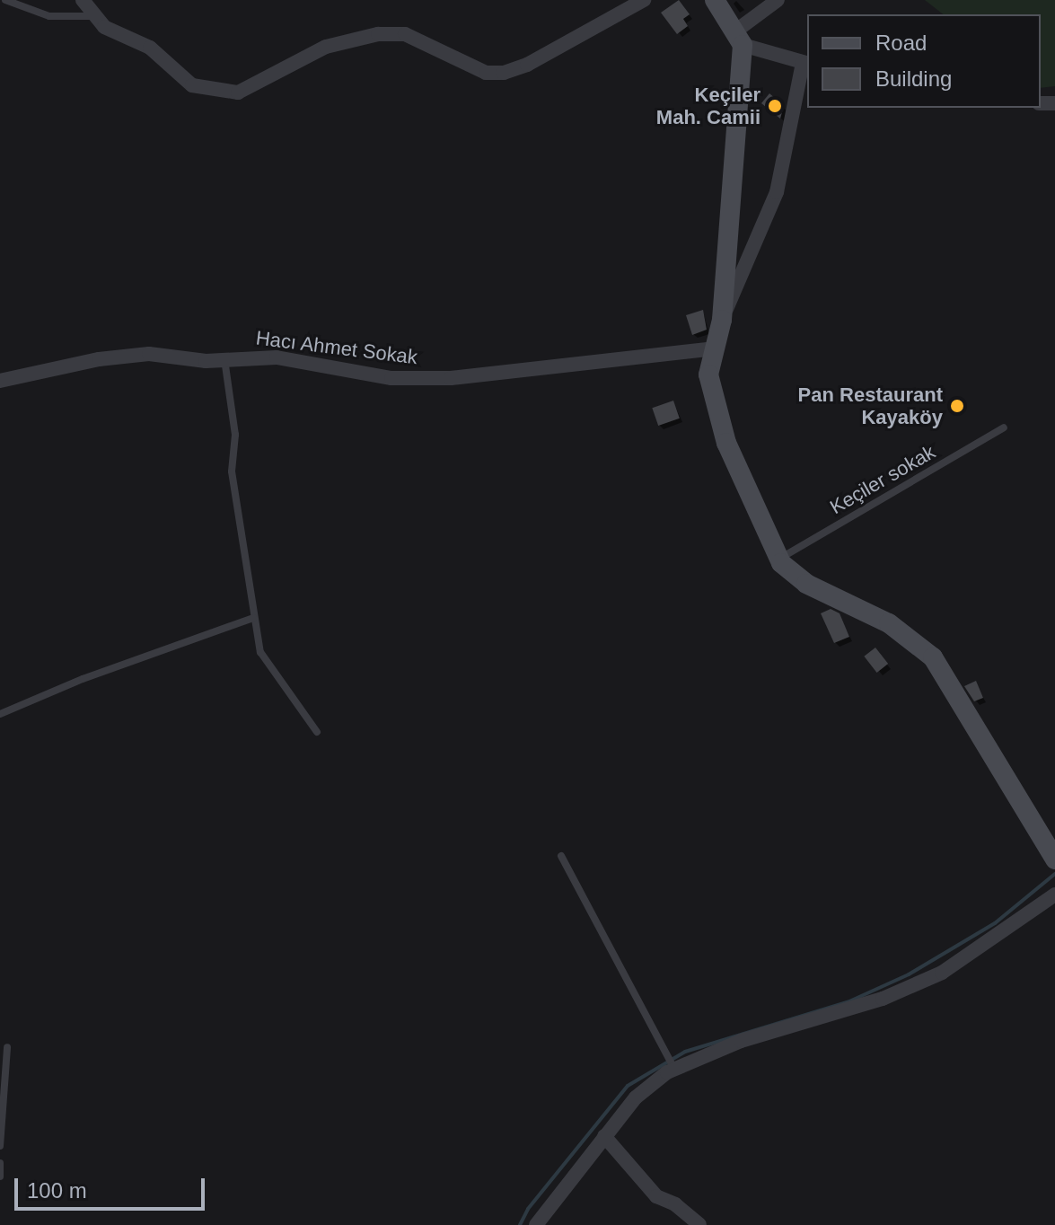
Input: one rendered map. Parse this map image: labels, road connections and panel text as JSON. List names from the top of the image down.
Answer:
{
  "streets": {
    "street": ["Hacı Ahmet Sokak"],
    "lane": ["Keçiler sokak"]
  },
  "places": ["Keçiler Mah. Camii", "Pan Restaurant Kayaköy"],
  "legend": ["Road", "Building"],
  "scale_bar": "100 m"
}
